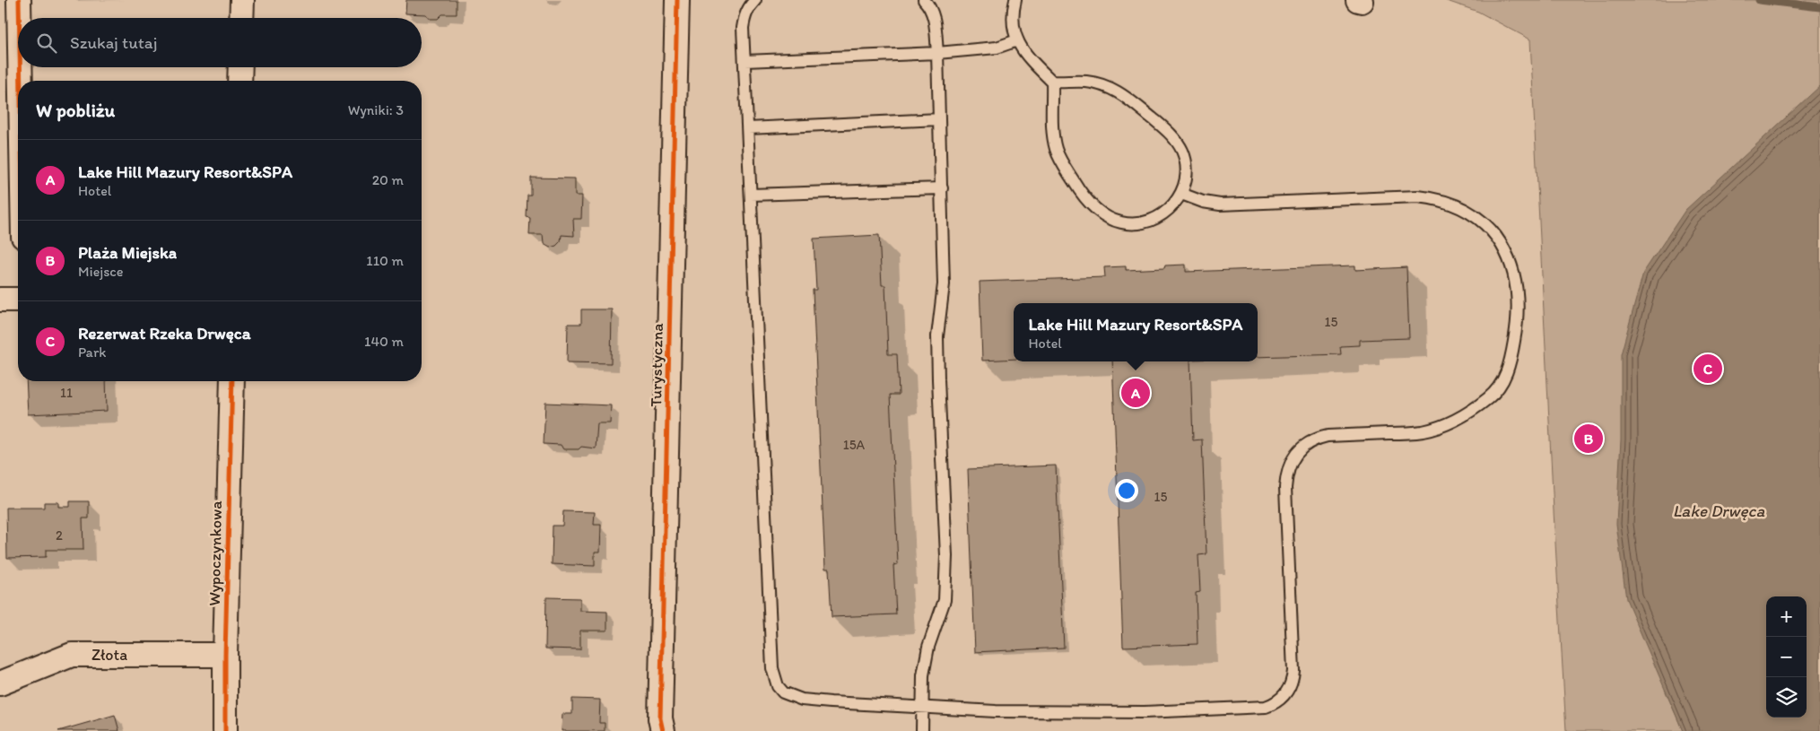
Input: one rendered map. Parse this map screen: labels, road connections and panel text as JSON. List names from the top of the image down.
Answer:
{
  "streets": {
    "street": ["Turystyczna", "Wypoczynkowa", "Złota"]
  },
  "crossings": [
    ["Wypoczynkowa", "Złota"]
  ],
  "water": ["Lake Drwęca"],
  "house_numbers": [
    "15",
    "11",
    "15A",
    "15",
    "2"
  ],
  "page": {
    "search": "Szukaj tutaj",
    "heading": ["W pobliżu", "Wyniki: 3"],
    "list": [
      {
        "mark": "A",
        "name": "Lake Hill Mazury Resort&SPA",
        "note": "Hotel",
        "value": "20 m"
      },
      {
        "mark": "B",
        "name": "Plaża Miejska",
        "note": "Miejsce",
        "value": "110 m"
      },
      {
        "mark": "C",
        "name": "Rezerwat Rzeka Drwęca",
        "note": "Park",
        "value": "140 m"
      }
    ],
    "popup": ["Lake Hill Mazury Resort&SPA", "Hotel"],
    "pins": ["C", "A", "B"],
    "map_buttons": ["+", "−"]
  }
}
